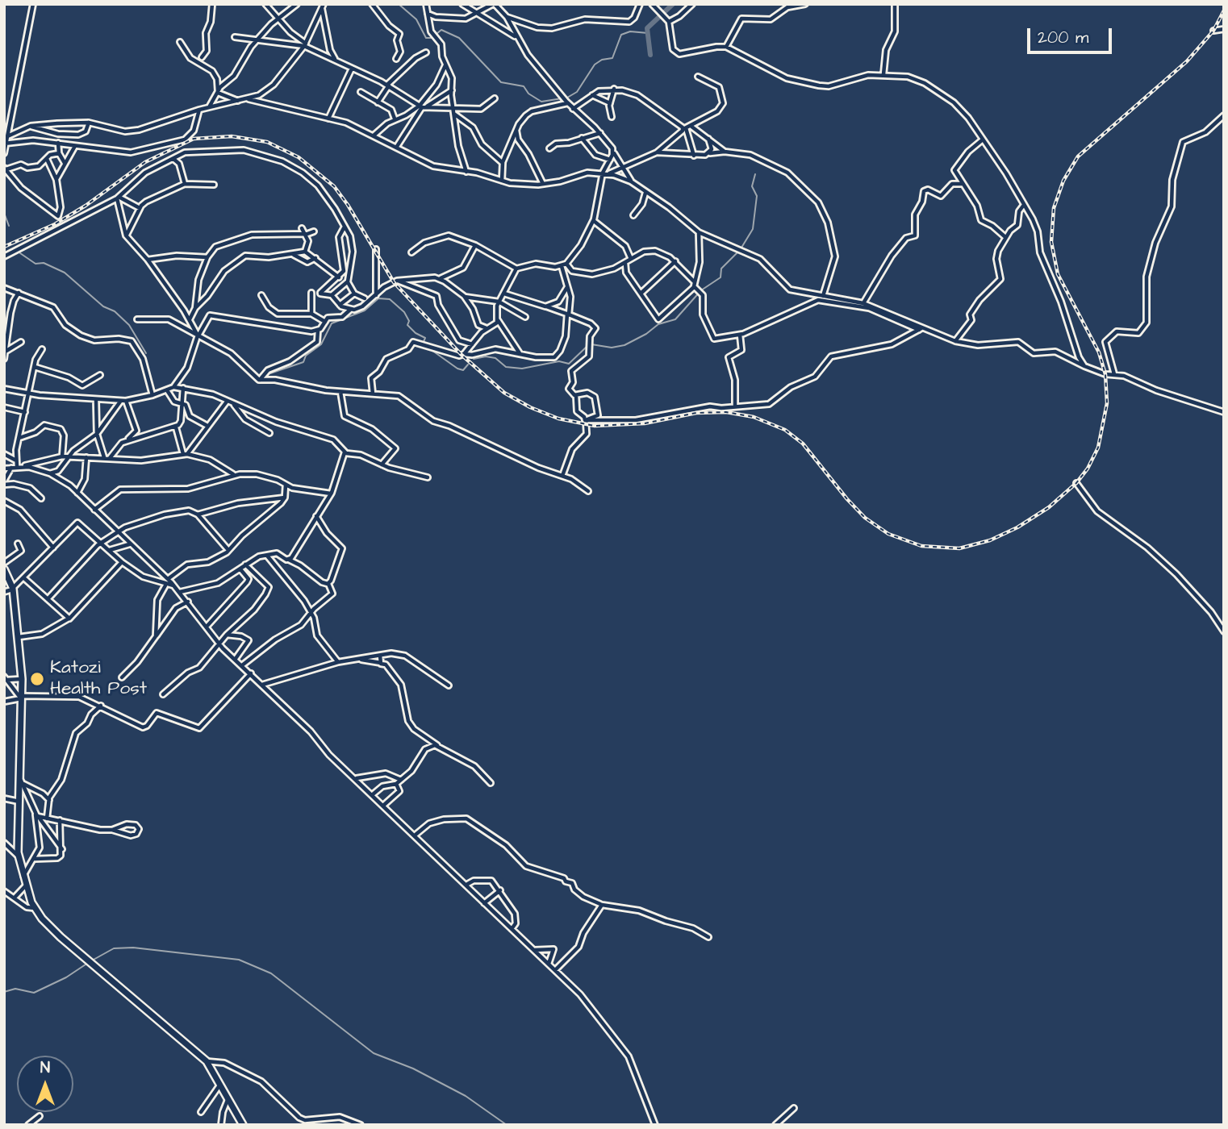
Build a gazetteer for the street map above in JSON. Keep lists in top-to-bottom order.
{
  "places": ["Katozi Health Post"],
  "scale_bar": "200 m",
  "north": "top"
}
